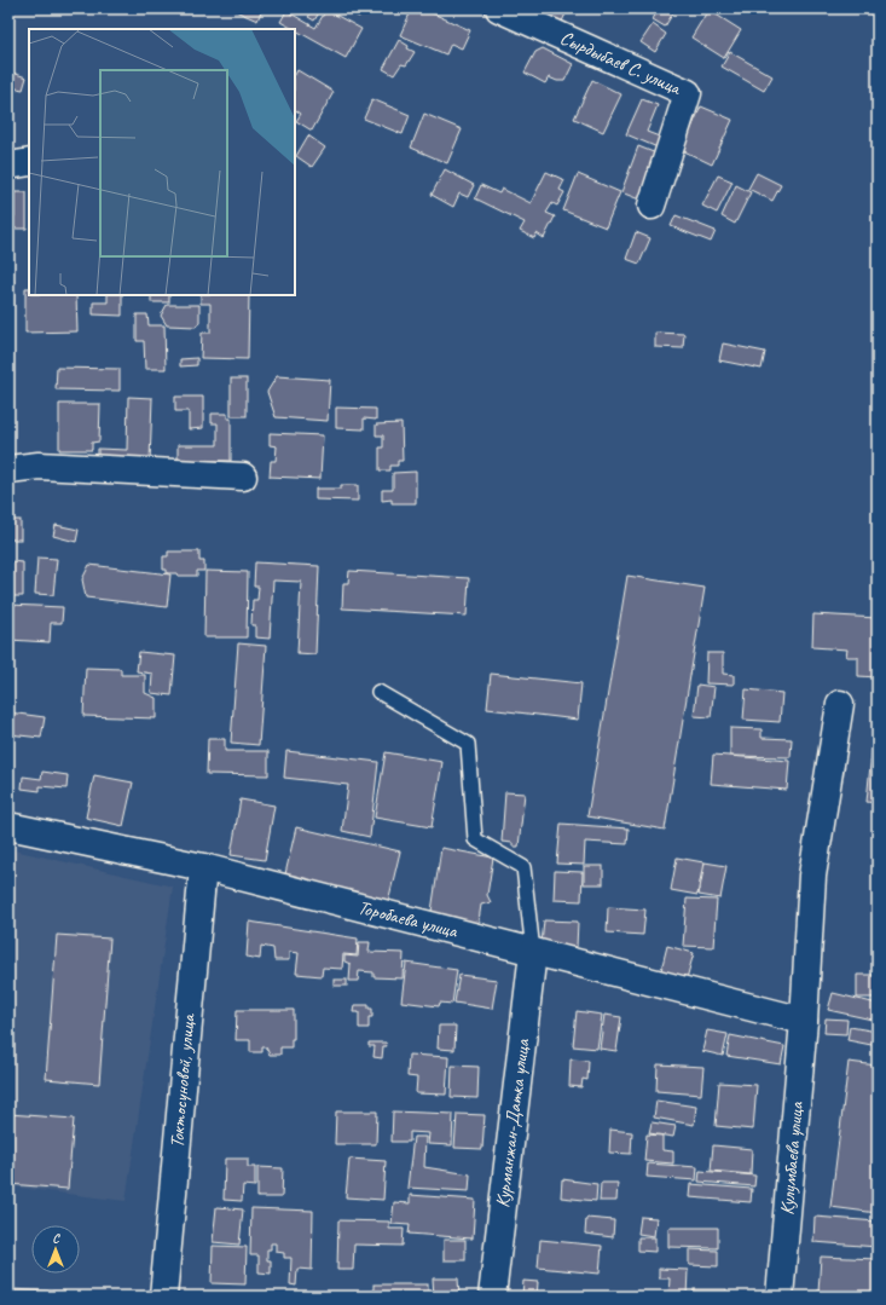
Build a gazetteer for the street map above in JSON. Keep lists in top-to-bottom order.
{
  "streets": {
    "street": [
      "Сырдыбаев С. улица",
      "Торобаева улица",
      "Токтосуновой, улица",
      "Курманжан-Датка улица",
      "Кулумбаева улица"
    ]
  },
  "crossings": [
    ["Торобаева улица", "Токтосуновой, улица"],
    ["Торобаева улица", "Курманжан-Датка улица"],
    ["Торобаева улица", "Кулумбаева улица"]
  ],
  "north": "top"
}
